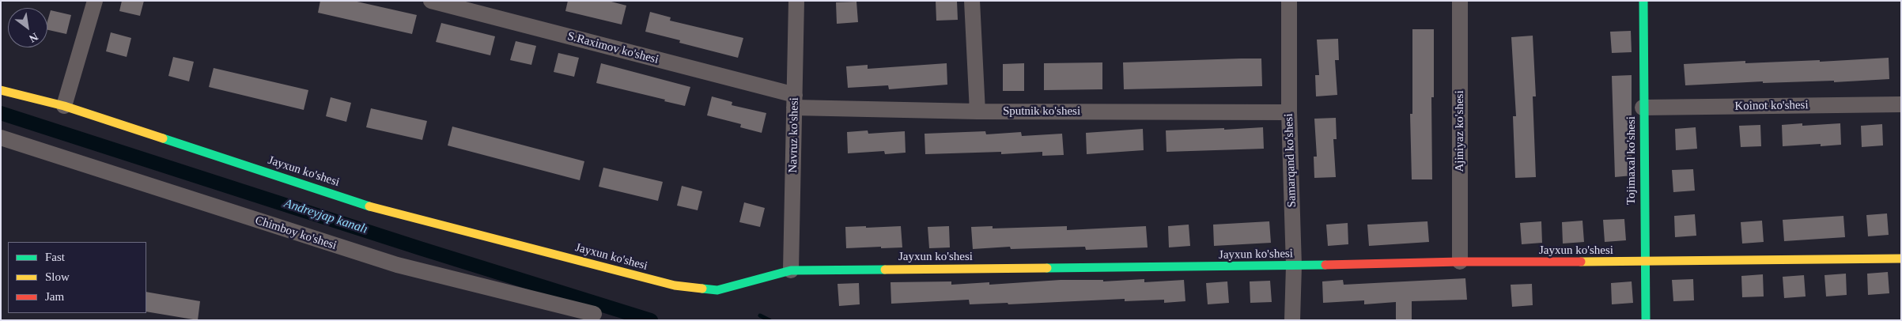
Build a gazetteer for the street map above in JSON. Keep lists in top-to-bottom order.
{
  "streets": {
    "street": [
      "S.Raximov ko'shesi",
      "Koinot ko'shesi",
      "Sputnik ko'shesi",
      "Ajiniyaz ko'shesi",
      "Navruz ko'shesi",
      "Samarqand ko'shesi",
      "Tojimaxal ko'shesi",
      "Jayxun ko'shesi",
      "Chimboy ko'shesi"
    ]
  },
  "crossings": [
    ["S.Raximov ko'shesi", "Sputnik ko'shesi"],
    ["S.Raximov ko'shesi", "Navruz ko'shesi"],
    ["Koinot ko'shesi", "Tojimaxal ko'shesi"],
    ["Sputnik ko'shesi", "Navruz ko'shesi"],
    ["Sputnik ko'shesi", "Samarqand ko'shesi"],
    ["Ajiniyaz ko'shesi", "Jayxun ko'shesi"],
    ["Navruz ko'shesi", "Jayxun ko'shesi"],
    ["Samarqand ko'shesi", "Jayxun ko'shesi"],
    ["Tojimaxal ko'shesi", "Jayxun ko'shesi"]
  ],
  "water": ["Andreyjap kanalı"],
  "legend": ["Fast", "Slow", "Jam"],
  "north": "bottom right"
}
